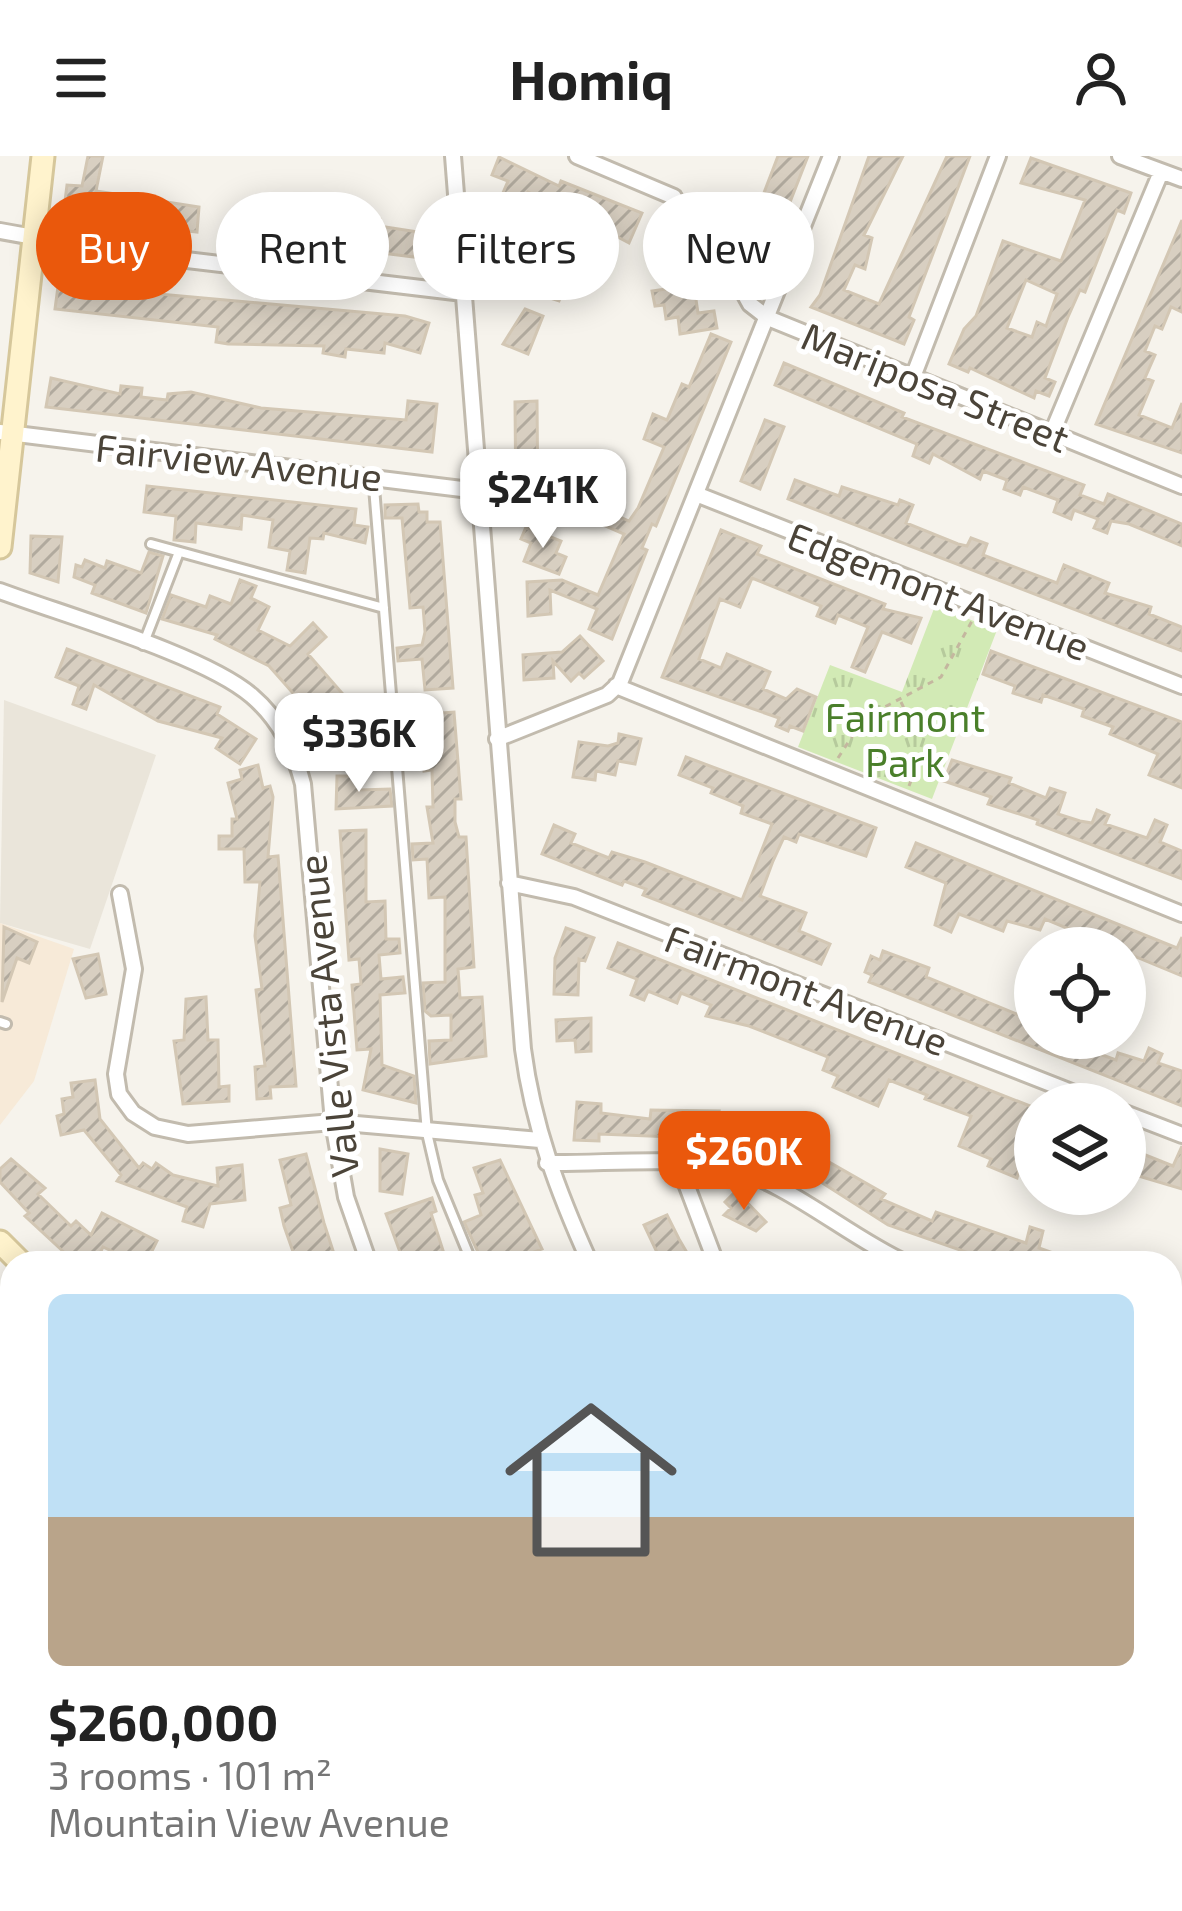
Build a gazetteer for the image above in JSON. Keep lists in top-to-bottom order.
{
  "streets": {
    "street": [
      "Mariposa Street",
      "Fairview Avenue",
      "Edgemont Avenue",
      "Fairmont Avenue",
      "Valle Vista Avenue"
    ]
  },
  "parks": ["Fairmont Park"],
  "page": {
    "header": "Homiq",
    "chip": [
      "Buy",
      "Rent",
      "Filters",
      "New"
    ],
    "price": ["$241K", "$336K", "$260K"],
    "list": [
      {
        "name": "$260,000",
        "note": "3 rooms · 101 m² · Mountain View Avenue"
      }
    ]
  }
}
